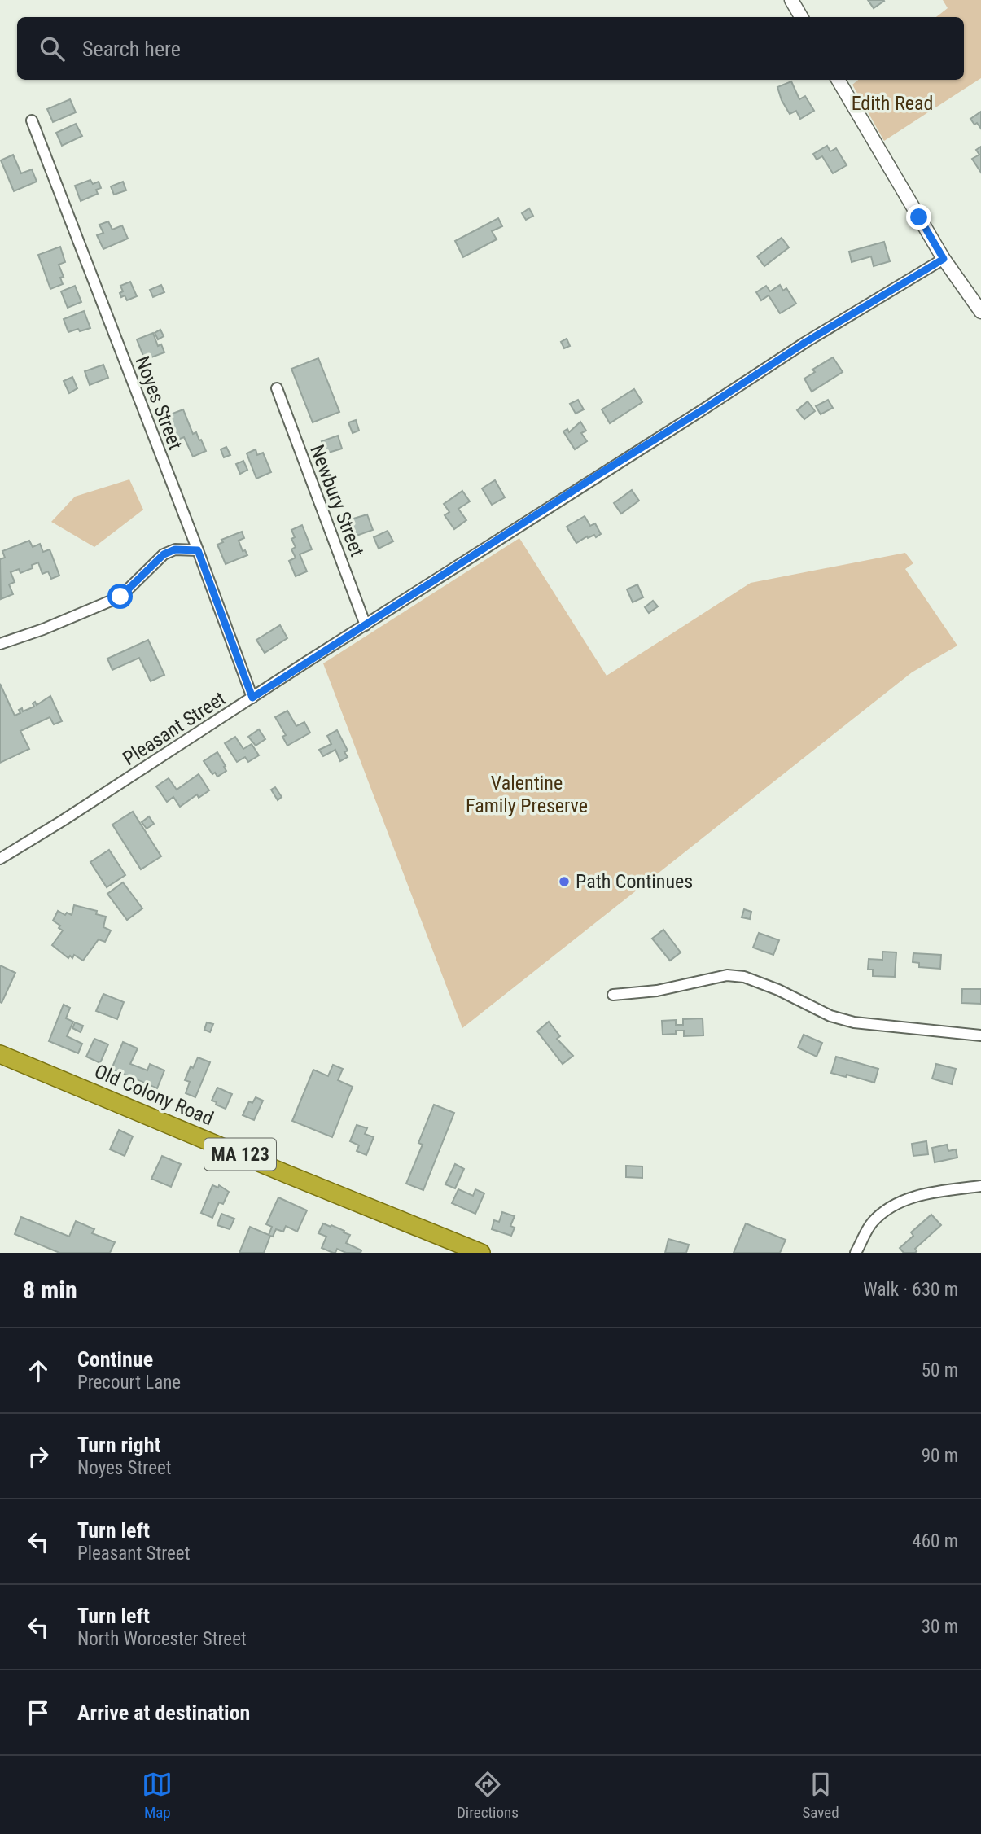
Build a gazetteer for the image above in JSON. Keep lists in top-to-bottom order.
{
  "streets": {
    "highway": ["Old Colony Road", "MA 123"],
    "street": ["Noyes Street", "Newbury Street", "Pleasant Street"]
  },
  "crossings": [
    ["Noyes Street", "Pleasant Street"],
    ["Newbury Street", "Pleasant Street"]
  ],
  "parks": ["Edith Read", "Valentine Family Preserve"],
  "places": ["Path Continues"],
  "page": {
    "search": "Search here",
    "heading": ["8 min", "Walk · 630 m"],
    "list": [
      ["Continue", "Precourt Lane", "50 m"],
      ["Turn right", "Noyes Street", "90 m"],
      ["Turn left", "Pleasant Street", "460 m"],
      ["Turn left", "North Worcester Street", "30 m"],
      "Arrive at destination"
    ],
    "nav": ["Map", "Directions", "Saved"]
  }
}
